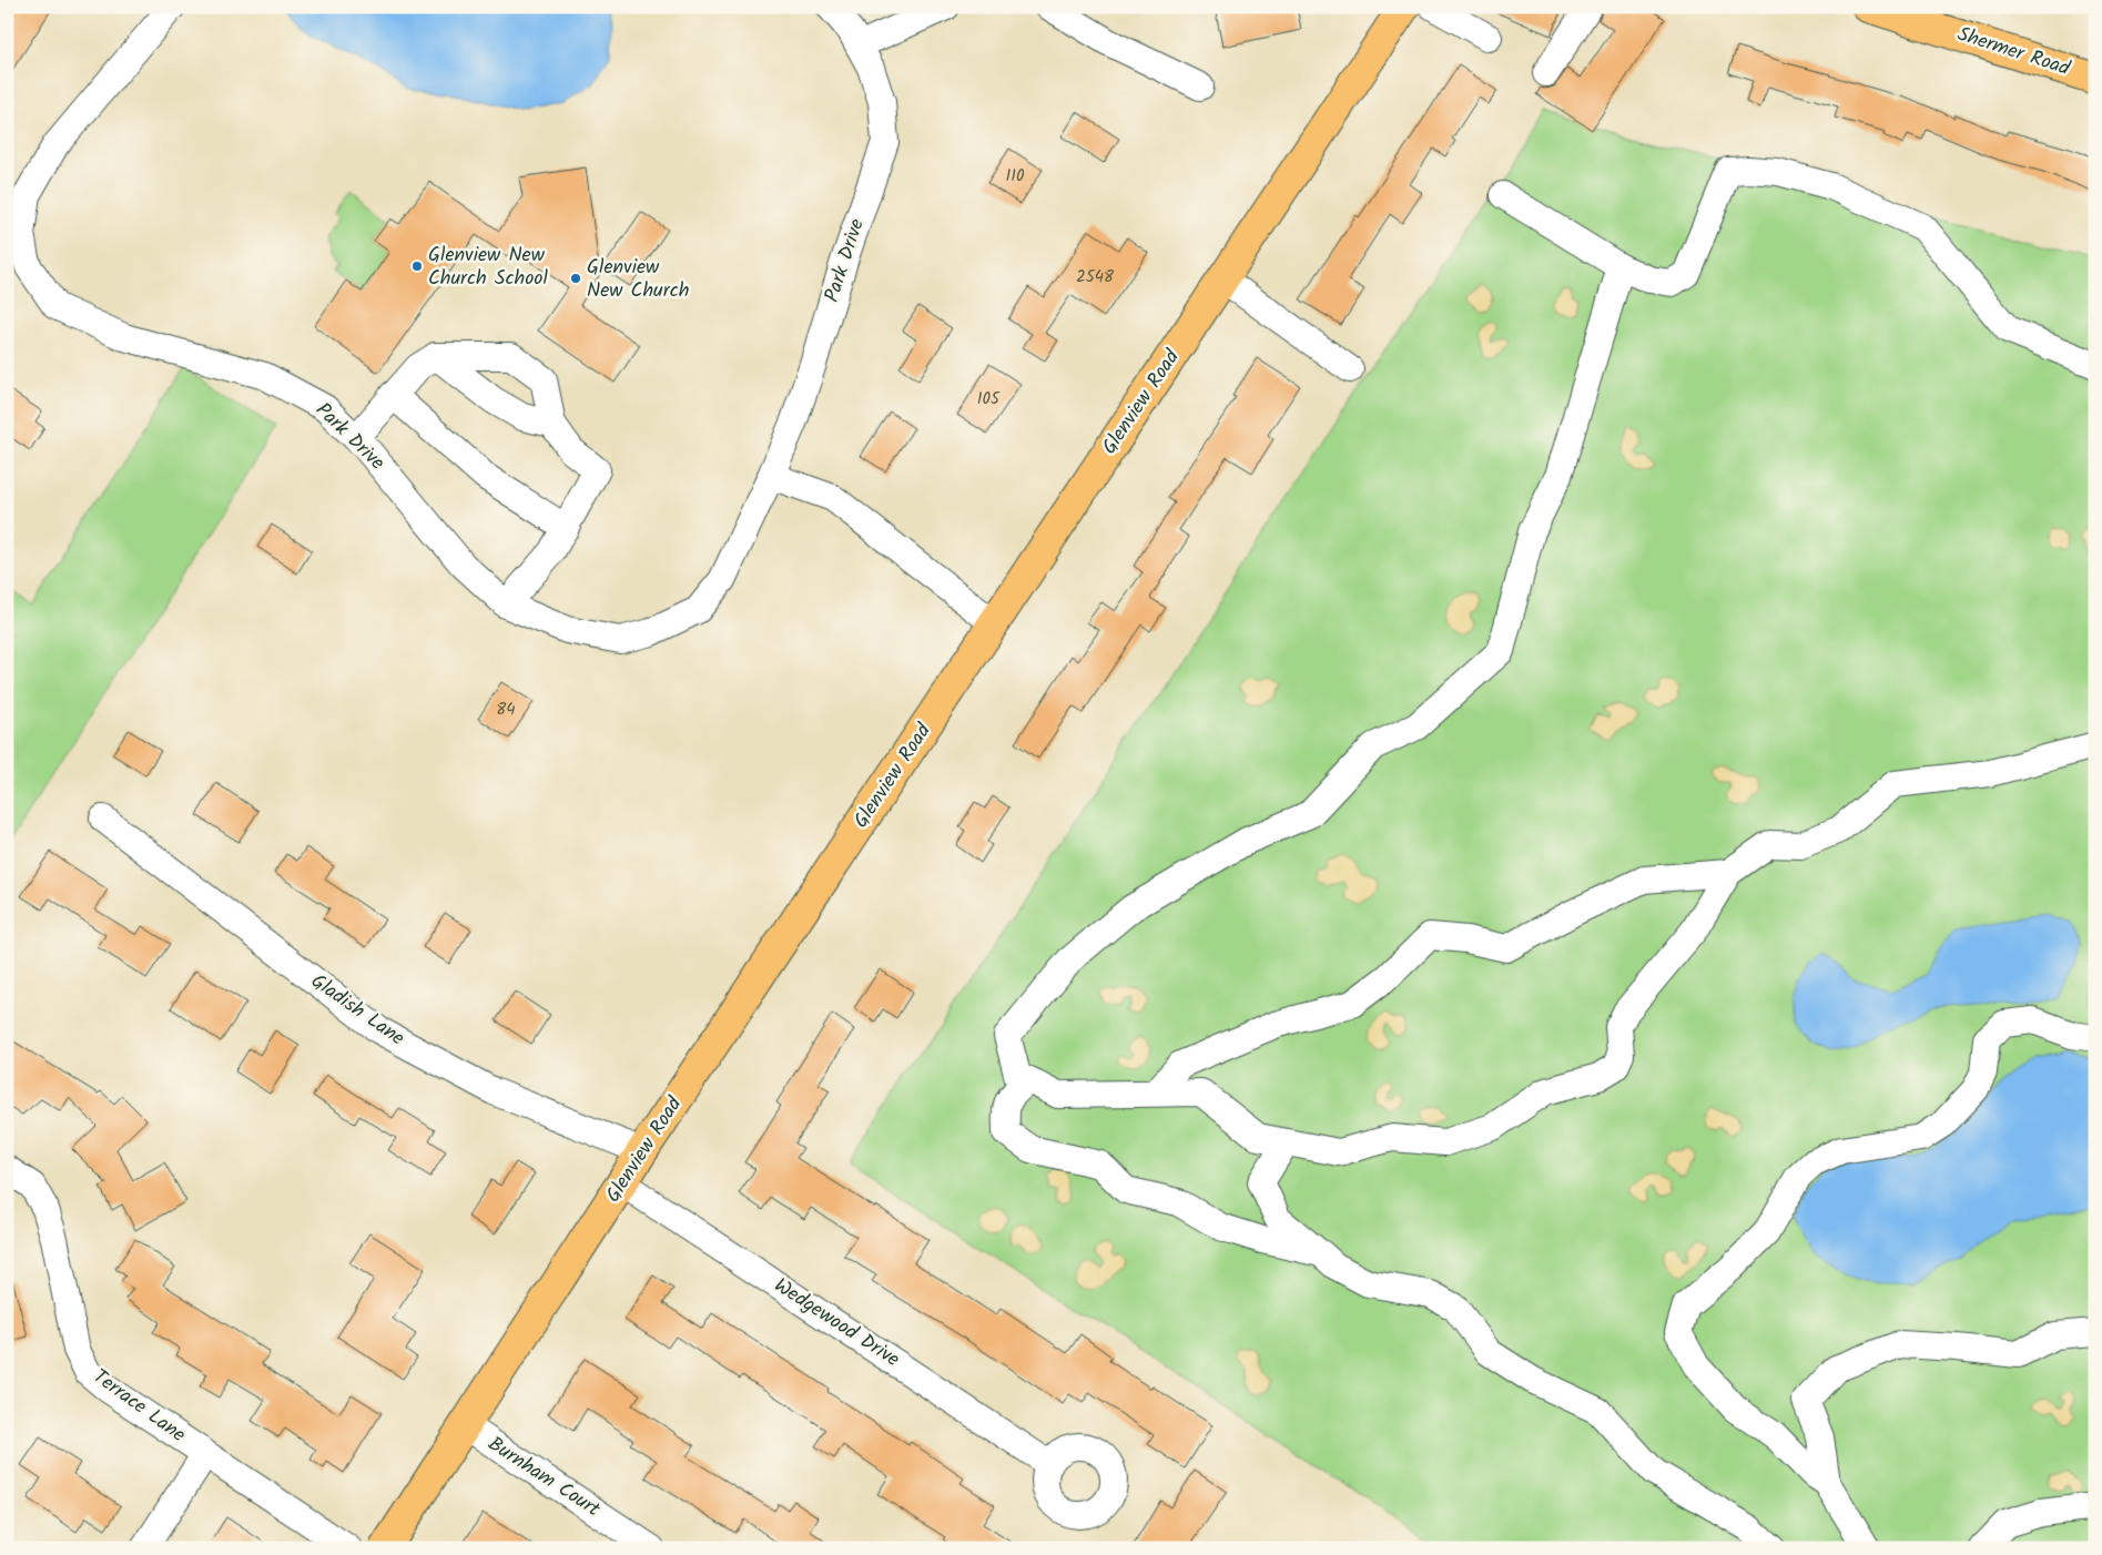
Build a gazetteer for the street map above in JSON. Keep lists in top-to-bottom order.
{
  "streets": {
    "main road": ["Shermer Road", "Glenview Road"],
    "street": [
      "Park Drive",
      "Gladish Lane",
      "Wedgewood Drive",
      "Terrace Lane",
      "Burnham Court"
    ]
  },
  "crossings": [
    ["Glenview Road", "Gladish Lane"],
    ["Glenview Road", "Wedgewood Drive"],
    ["Glenview Road", "Burnham Court"]
  ],
  "places": ["Glenview New Church School", "Glenview New Church"],
  "house_numbers": [
    "110",
    "2548",
    "105",
    "84"
  ]
}
